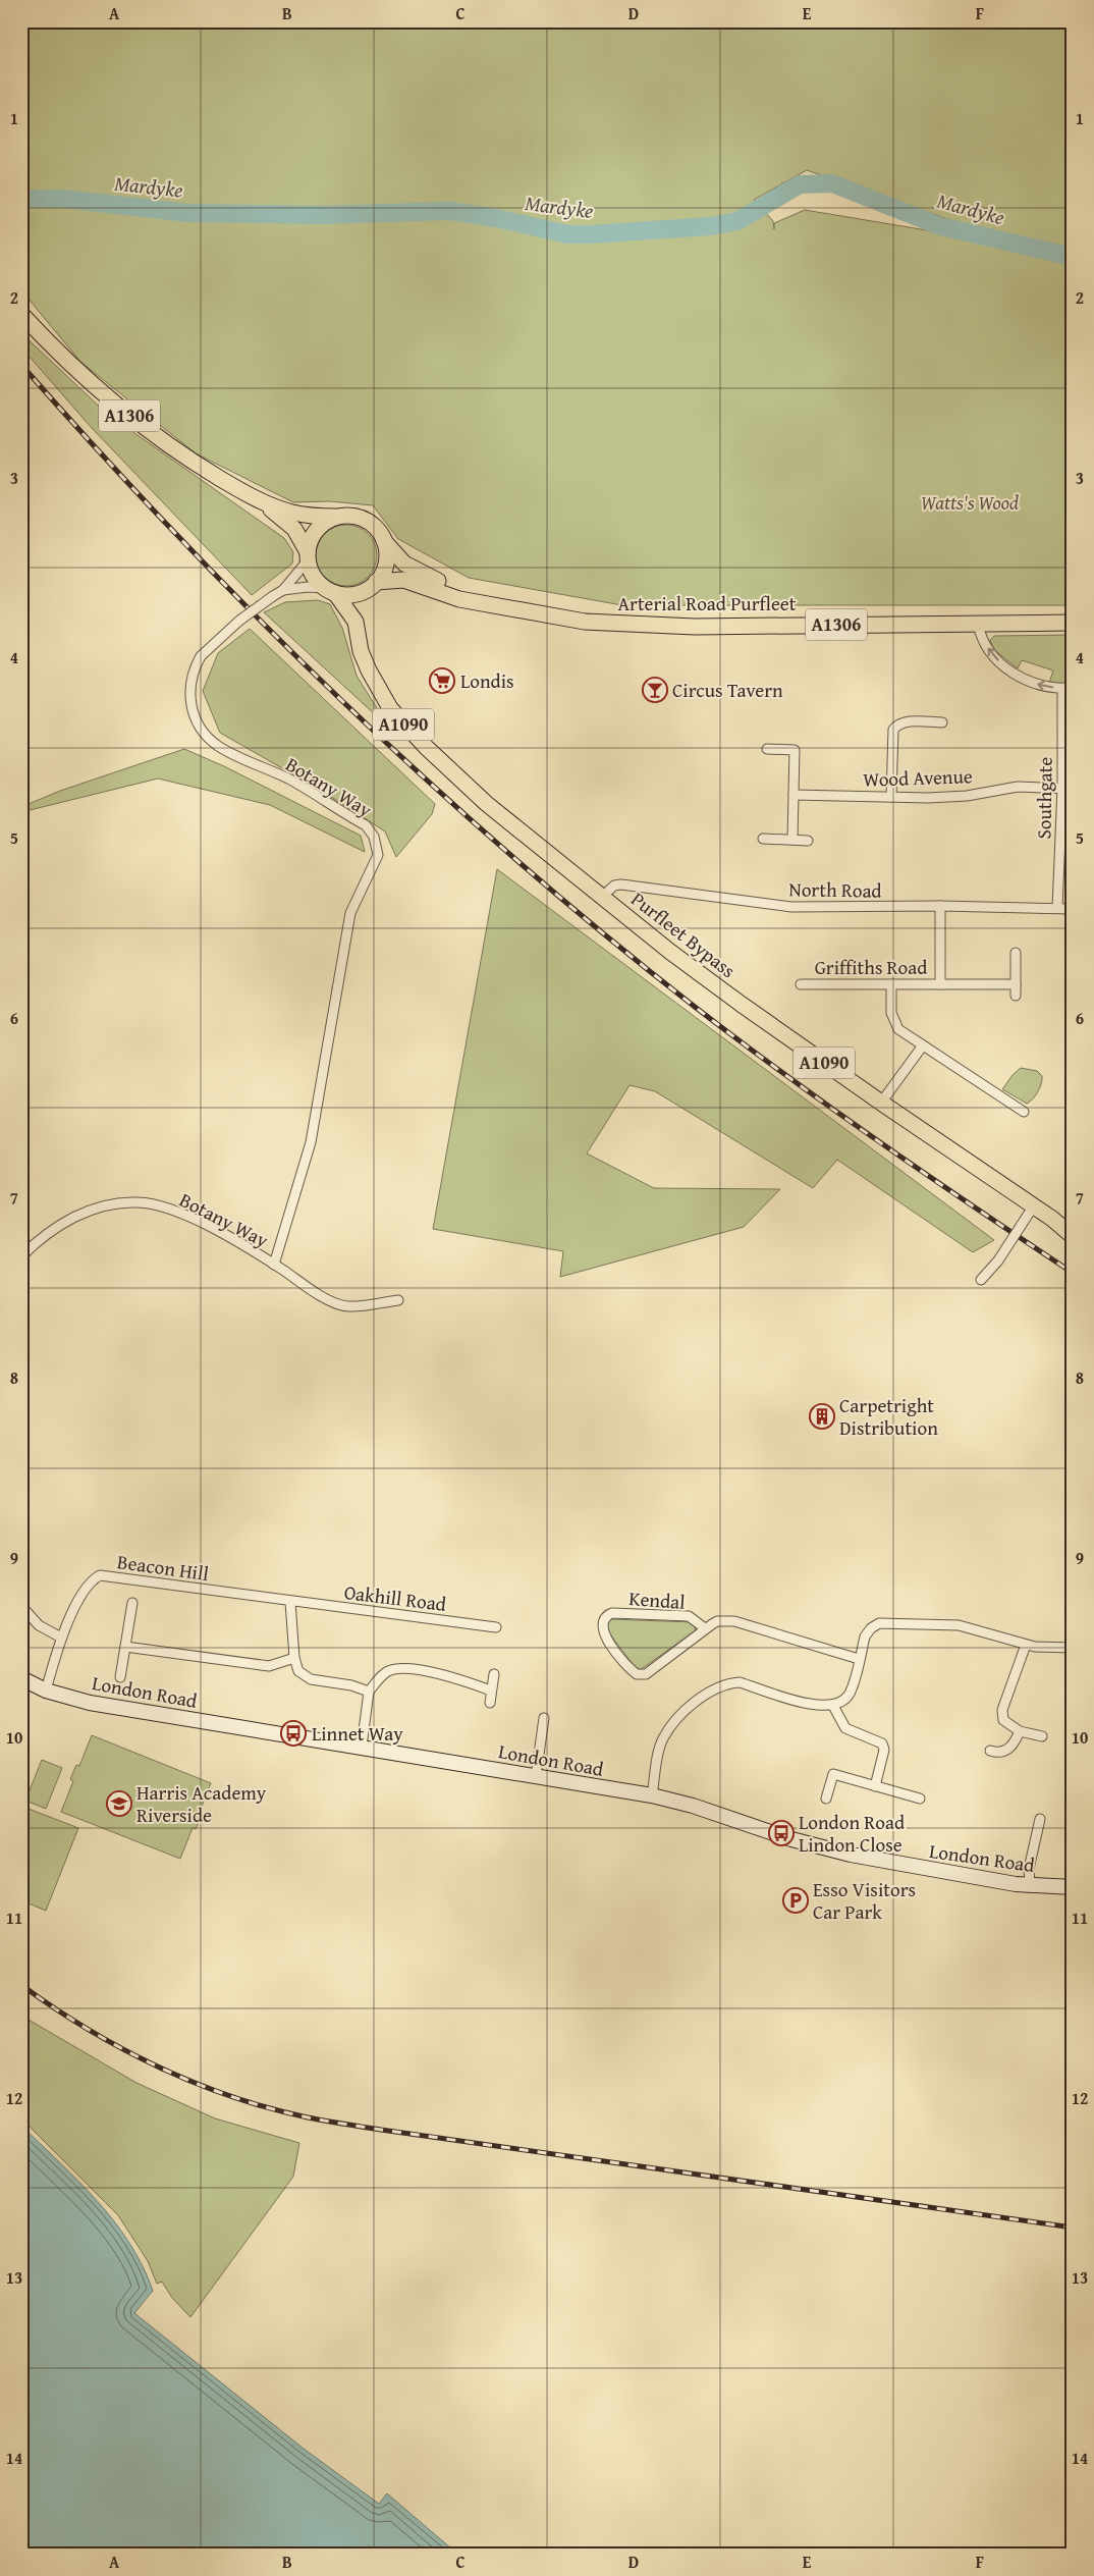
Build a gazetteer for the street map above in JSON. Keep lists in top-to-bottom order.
{
  "streets": {
    "main road": [
      "A1306",
      "Arterial Road Purfleet",
      "A1090",
      "Purfleet Bypass"
    ],
    "street": [
      "Wood Avenue",
      "Botany Way",
      "Southgate",
      "North Road",
      "Griffiths Road",
      "Beacon Hill",
      "Oakhill Road",
      "Kendal",
      "London Road"
    ]
  },
  "crossings": [
    ["A1306", "Arterial Road Purfleet"],
    ["A1306", "Botany Way"],
    ["A1306", "Purfleet Bypass"],
    ["Arterial Road Purfleet", "Botany Way"],
    ["Arterial Road Purfleet", "Purfleet Bypass"],
    ["Wood Avenue", "Southgate"],
    ["Botany Way", "Purfleet Bypass"],
    ["Southgate", "North Road"],
    ["North Road", "Purfleet Bypass"],
    ["North Road", "Griffiths Road"],
    ["Beacon Hill", "Oakhill Road"],
    ["Beacon Hill", "London Road"]
  ],
  "water": ["Mardyke"],
  "parks": ["Watts's Wood"],
  "places": {
    "supermarket": ["Londis"],
    "bar": ["Circus Tavern"],
    "building": ["Carpetright Distribution"],
    "bus stop": ["Linnet Way", "London Road Lindon Close"],
    "school or university": ["Harris Academy Riverside"],
    "parking": ["Esso Visitors Car Park"]
  },
  "grid": {
    "columns": [
      "A",
      "B",
      "C",
      "D",
      "E",
      "F"
    ],
    "rows": [
      "1",
      "2",
      "3",
      "4",
      "5",
      "6",
      "7",
      "8",
      "9",
      "10",
      "11",
      "12",
      "13",
      "14"
    ]
  }
}
